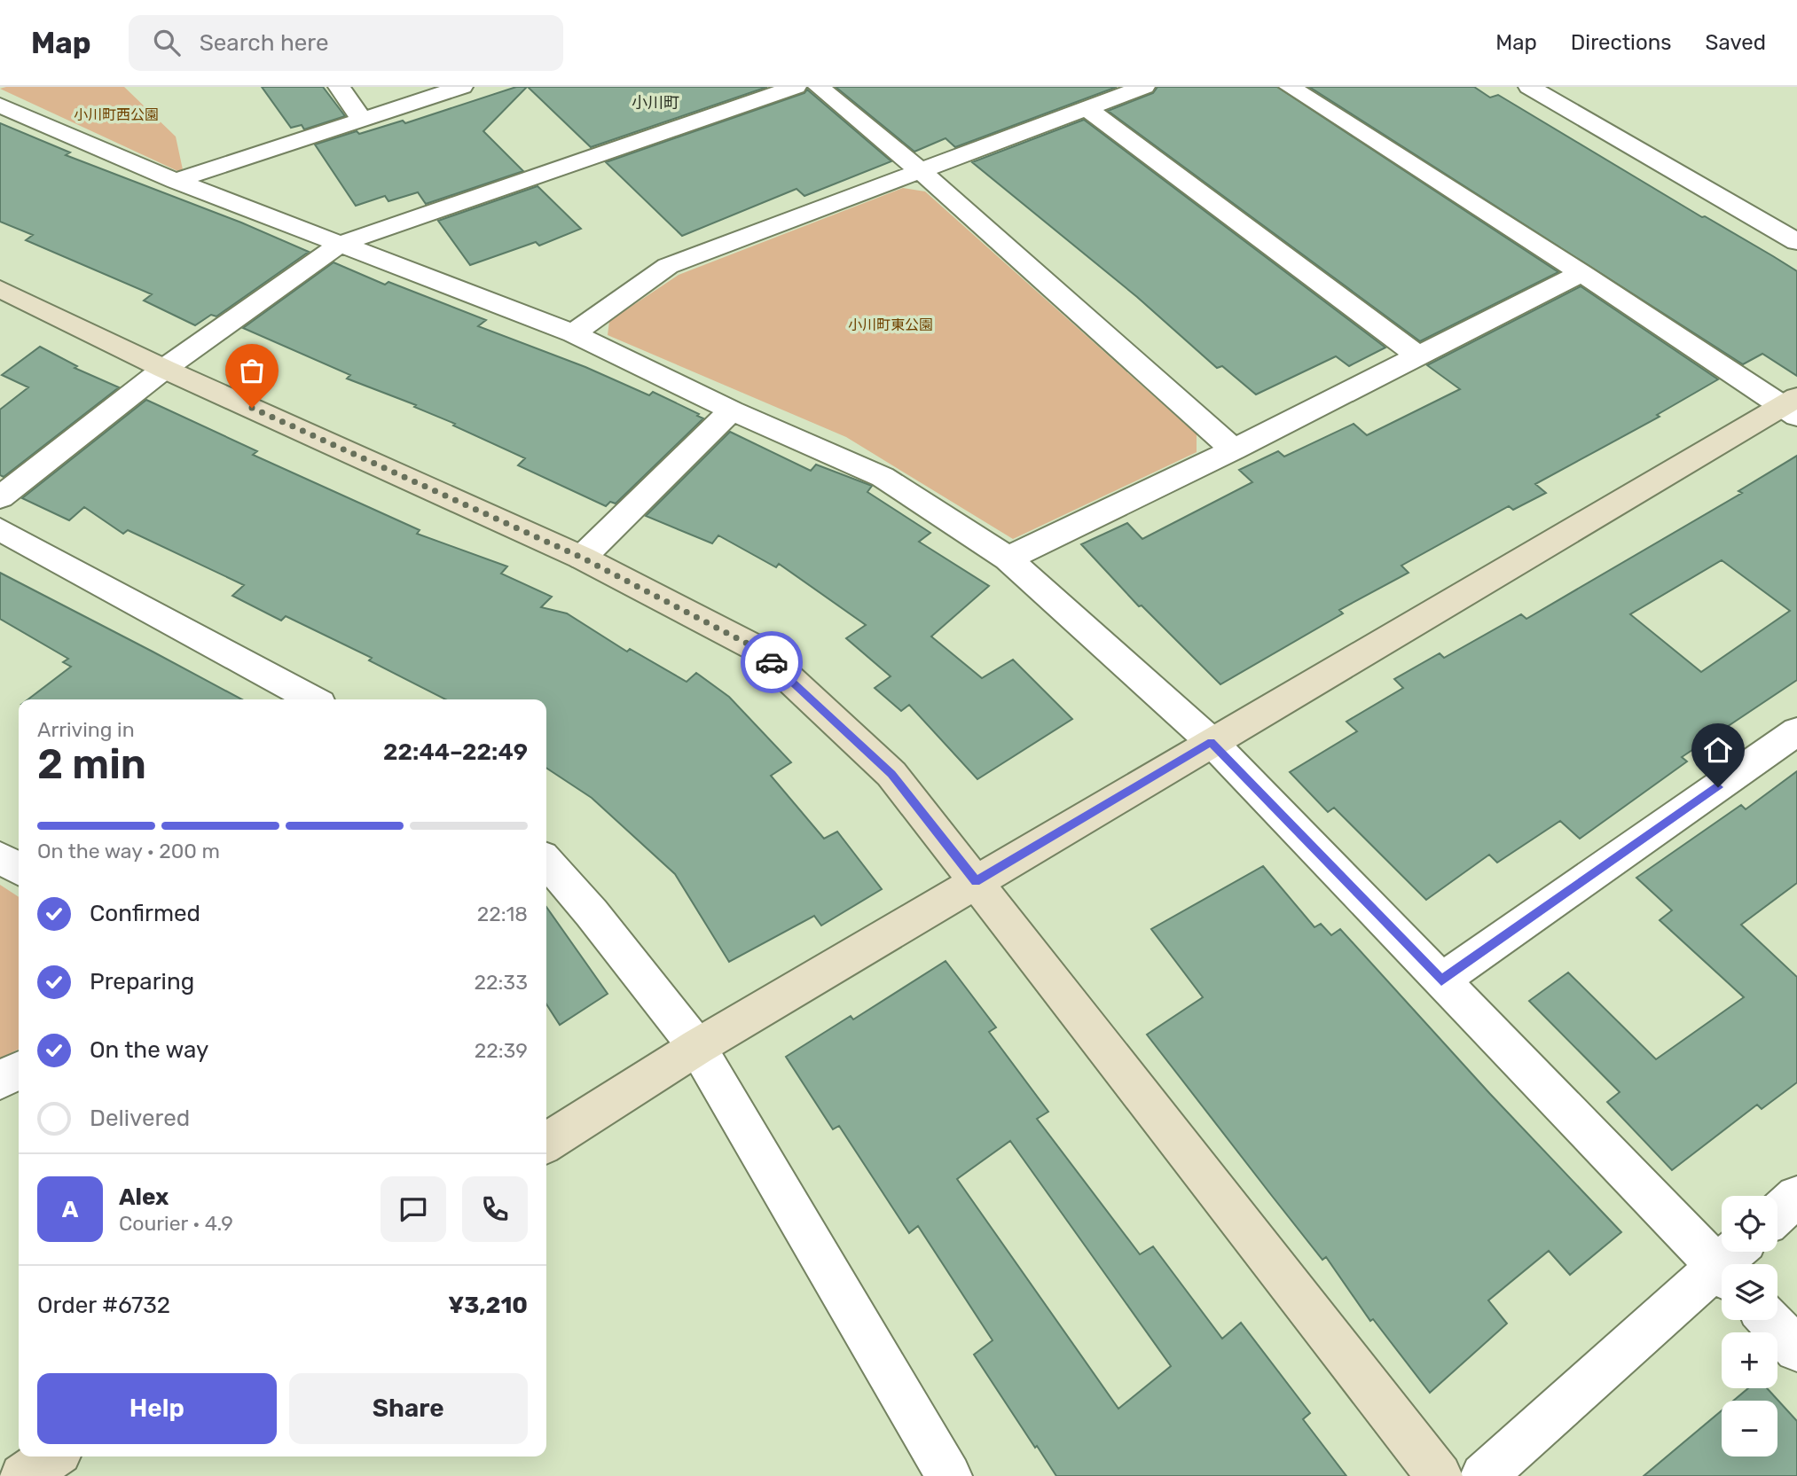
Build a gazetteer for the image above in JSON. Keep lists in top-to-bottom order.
{
  "districts": ["小川町"],
  "parks": ["小川町西公園", "小川町東公園"],
  "page": {
    "header": "Map",
    "search": "Search here",
    "nav": ["Map", "Directions", "Saved"],
    "heading": ["2 min", "Arriving in", "22:44–22:49"],
    "panel": [
      "Alex",
      "Courier · 4.9",
      "Order #6732",
      "¥3,210"
    ],
    "bar": "On the way · 200 m",
    "list": [
      ["Confirmed", "22:18"],
      ["Preparing", "22:33"],
      ["On the way", "22:39"],
      "Delivered"
    ],
    "round": "A",
    "map_buttons": ["+", "−"],
    "buttons": ["Help", "Share"]
  }
}
